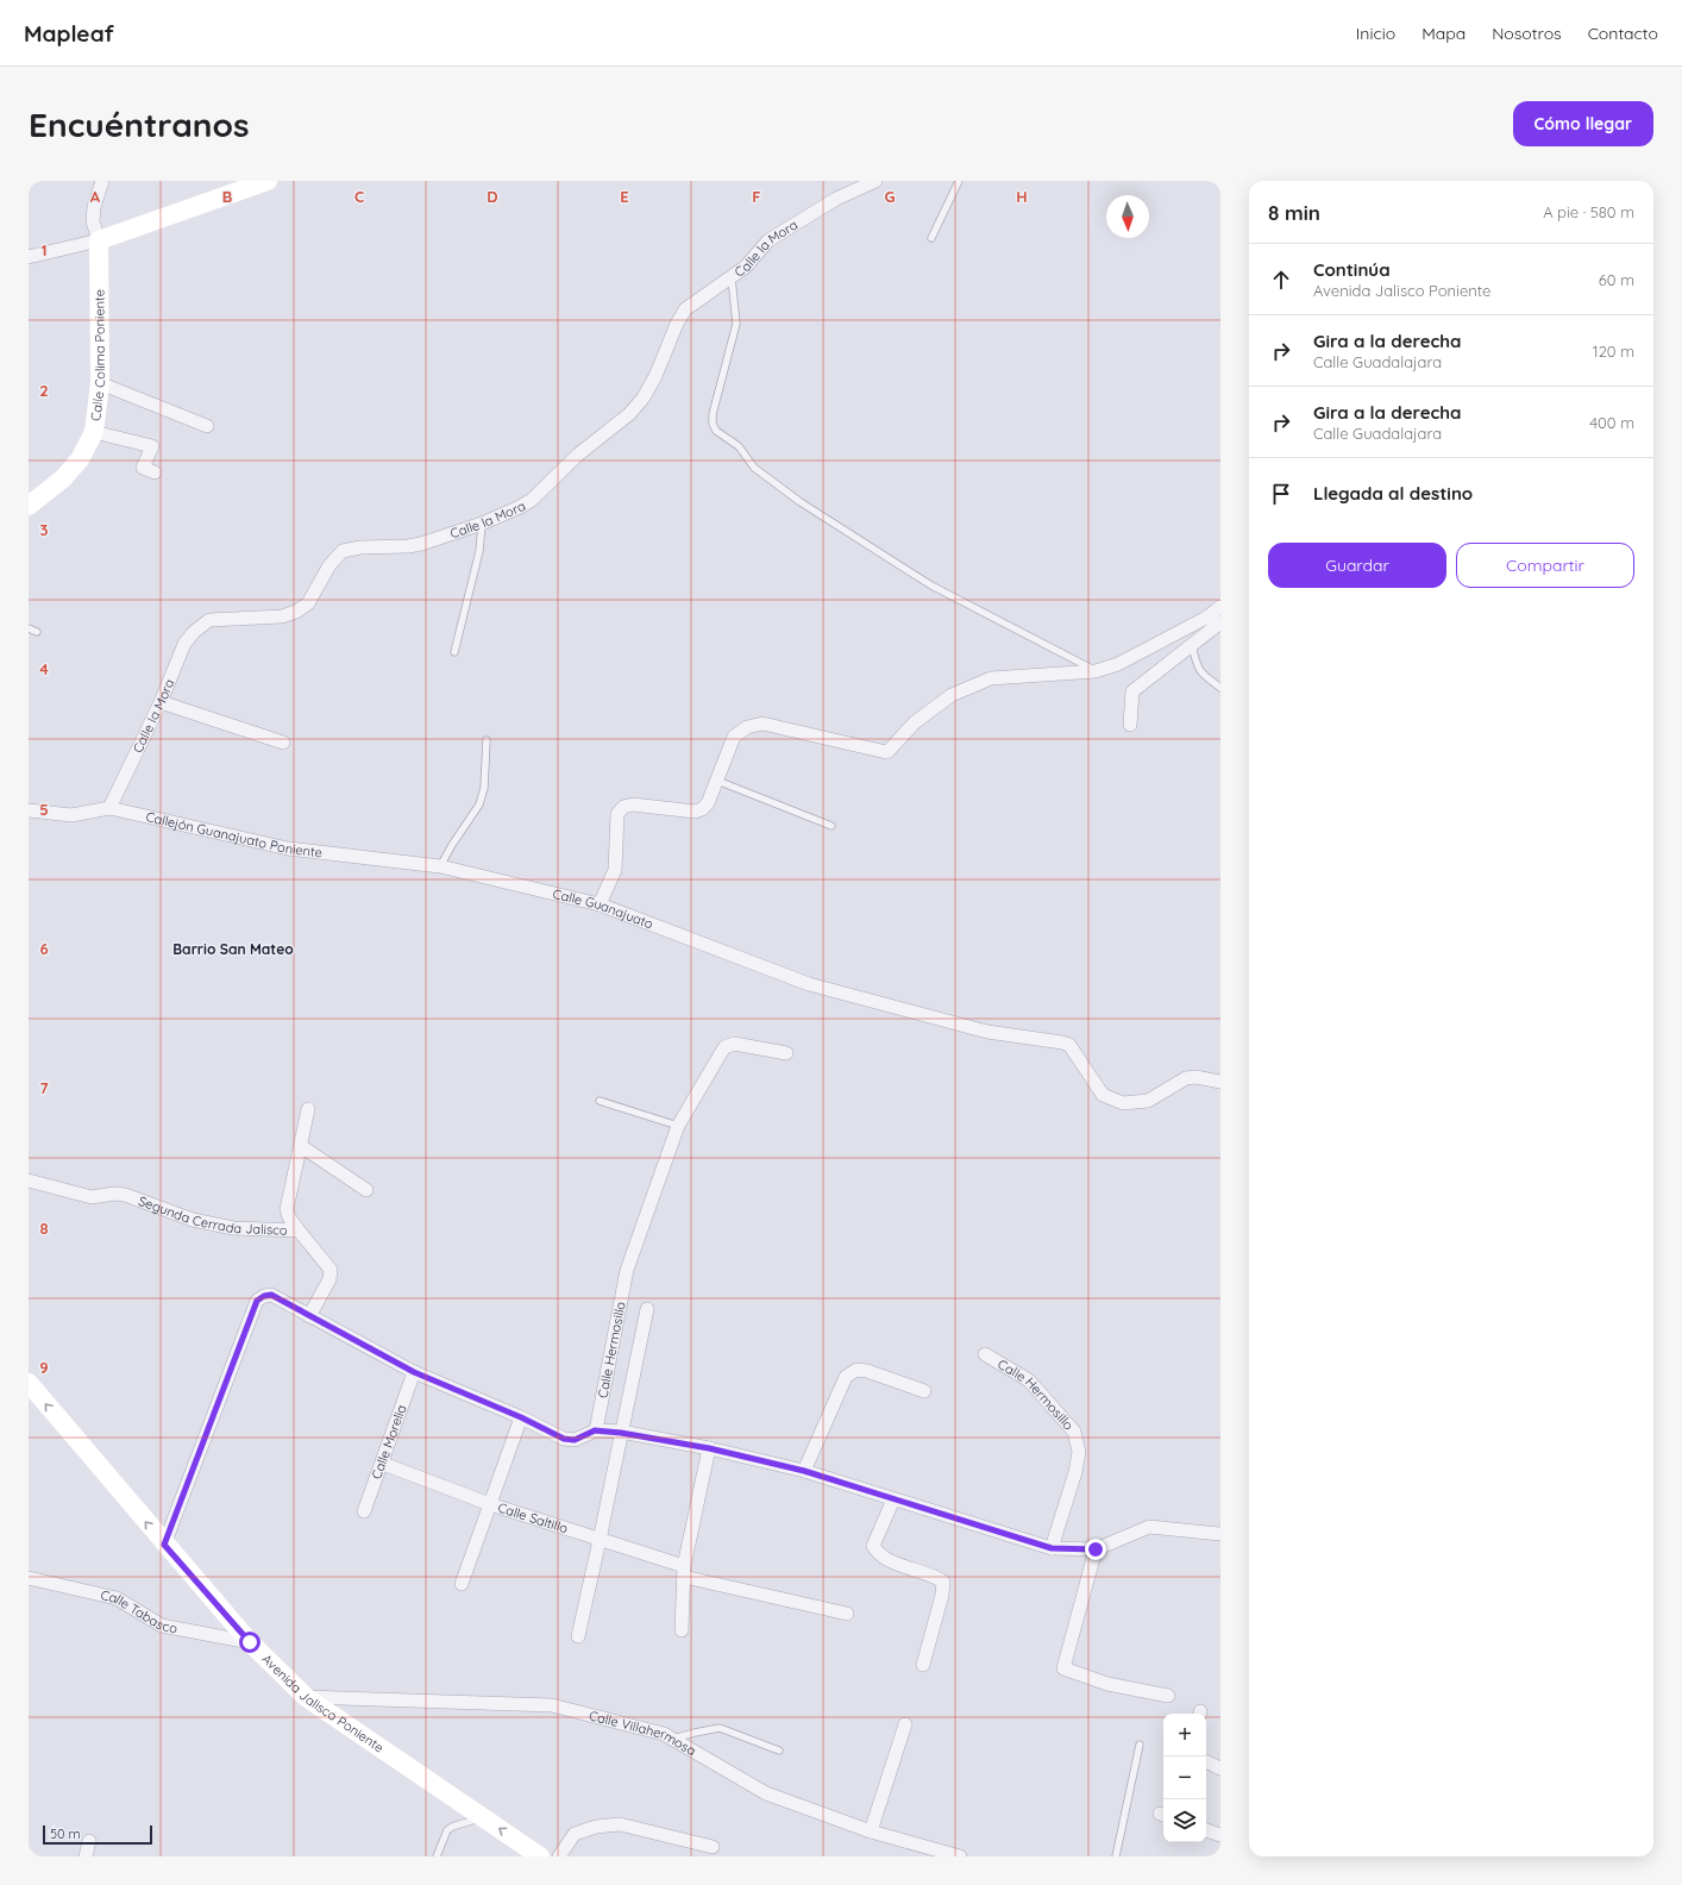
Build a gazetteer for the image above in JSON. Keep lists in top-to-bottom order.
{
  "streets": {
    "street": [
      "Calle la Mora",
      "Calle Colima Poniente",
      "Callejón Guanajuato Poniente",
      "Calle Guanajuato",
      "Segunda Cerrada Jalisco",
      "Calle Hermosillo",
      "Calle Morelia",
      "Calle Saltillo",
      "Calle Tabasco",
      "Avenida Jalisco Poniente",
      "Calle Villahermosa"
    ]
  },
  "crossings": [
    ["Calle la Mora", "Callejón Guanajuato Poniente"],
    ["Callejón Guanajuato Poniente", "Calle Guanajuato"],
    ["Calle Morelia", "Calle Saltillo"],
    ["Calle Tabasco", "Avenida Jalisco Poniente"],
    ["Avenida Jalisco Poniente", "Calle Villahermosa"]
  ],
  "one_way": ["Avenida Jalisco Poniente"],
  "districts": ["Barrio San Mateo"],
  "scale_bar": "50 m",
  "north": "bottom",
  "page": {
    "header": "Mapleaf",
    "nav": [
      "Inicio",
      "Mapa",
      "Nosotros",
      "Contacto"
    ],
    "buttons": [
      "Cómo llegar",
      ["Guardar", "Compartir"]
    ],
    "title": "Encuéntranos",
    "heading": ["8 min", "A pie · 580 m"],
    "list": [
      ["Continúa", "Avenida Jalisco Poniente", "60 m"],
      ["Gira a la derecha", "Calle Guadalajara", "120 m"],
      ["Gira a la derecha", "Calle Guadalajara", "400 m"],
      "Llegada al destino"
    ],
    "map_buttons": ["+", "−"],
    "scale": "50 m"
  },
  "grid": {
    "columns": [
      "A",
      "B",
      "C",
      "D",
      "E",
      "F",
      "G",
      "H"
    ],
    "rows": [
      "1",
      "2",
      "3",
      "4",
      "5",
      "6",
      "7",
      "8",
      "9"
    ]
  }
}
